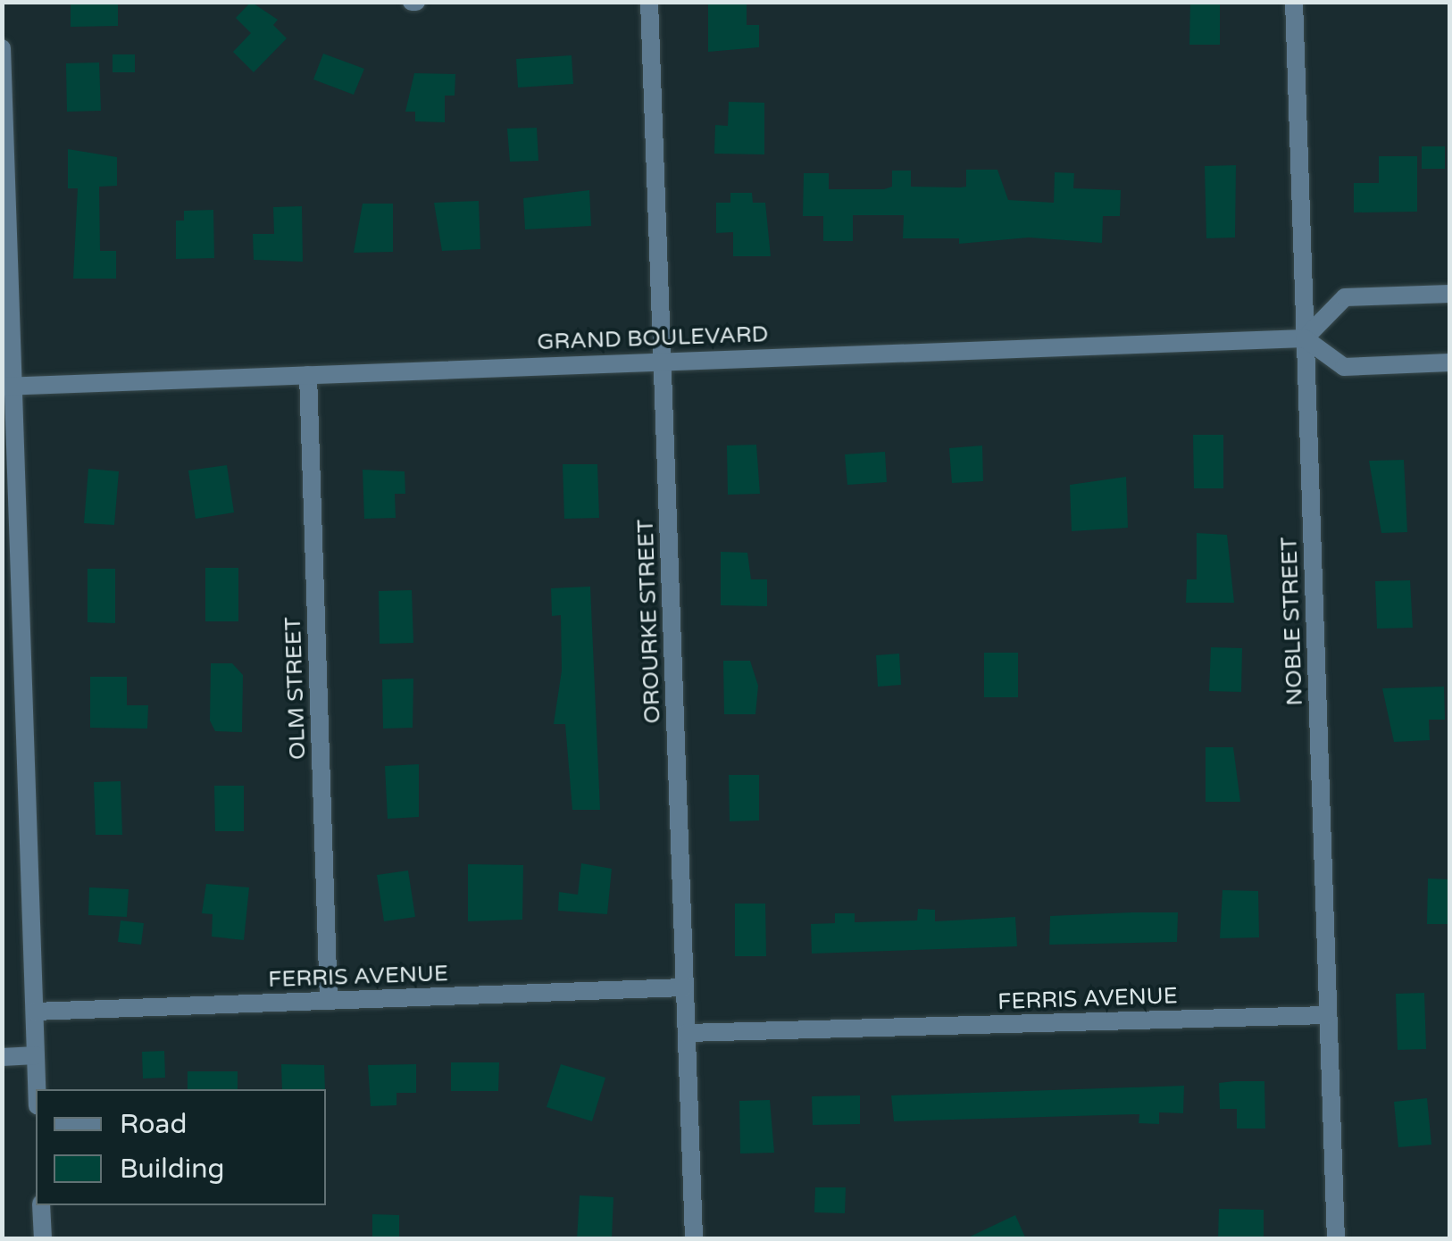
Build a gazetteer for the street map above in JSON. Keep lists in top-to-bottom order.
{
  "streets": {
    "street": [
      "GRAND BOULEVARD",
      "OROURKE STREET",
      "NOBLE STREET",
      "OLM STREET",
      "FERRIS AVENUE"
    ]
  },
  "crossings": [
    ["GRAND BOULEVARD", "OROURKE STREET"],
    ["GRAND BOULEVARD", "NOBLE STREET"],
    ["GRAND BOULEVARD", "OLM STREET"],
    ["OROURKE STREET", "FERRIS AVENUE"],
    ["NOBLE STREET", "FERRIS AVENUE"],
    ["OLM STREET", "FERRIS AVENUE"]
  ],
  "legend": ["Road", "Building"]
}
